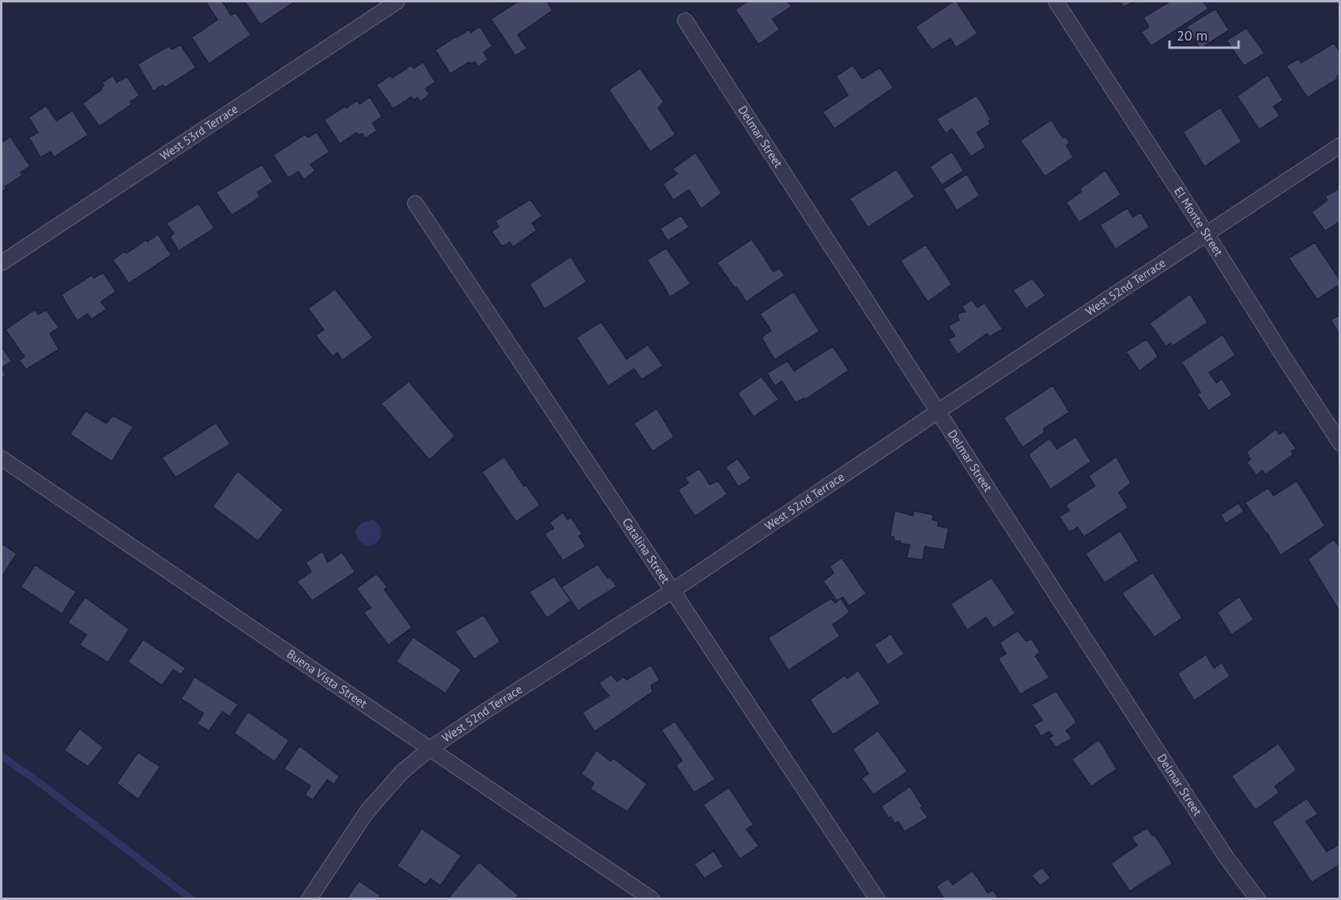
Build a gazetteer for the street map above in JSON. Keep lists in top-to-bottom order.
{
  "streets": {
    "street": [
      "West 53rd Terrace",
      "Delmar Street",
      "El Monte Street",
      "West 52nd Terrace",
      "Catalina Street",
      "Buena Vista Street"
    ]
  },
  "crossings": [
    ["Delmar Street", "West 52nd Terrace"],
    ["El Monte Street", "West 52nd Terrace"],
    ["West 52nd Terrace", "Catalina Street"],
    ["West 52nd Terrace", "Buena Vista Street"]
  ],
  "scale_bar": "20 m"
}
